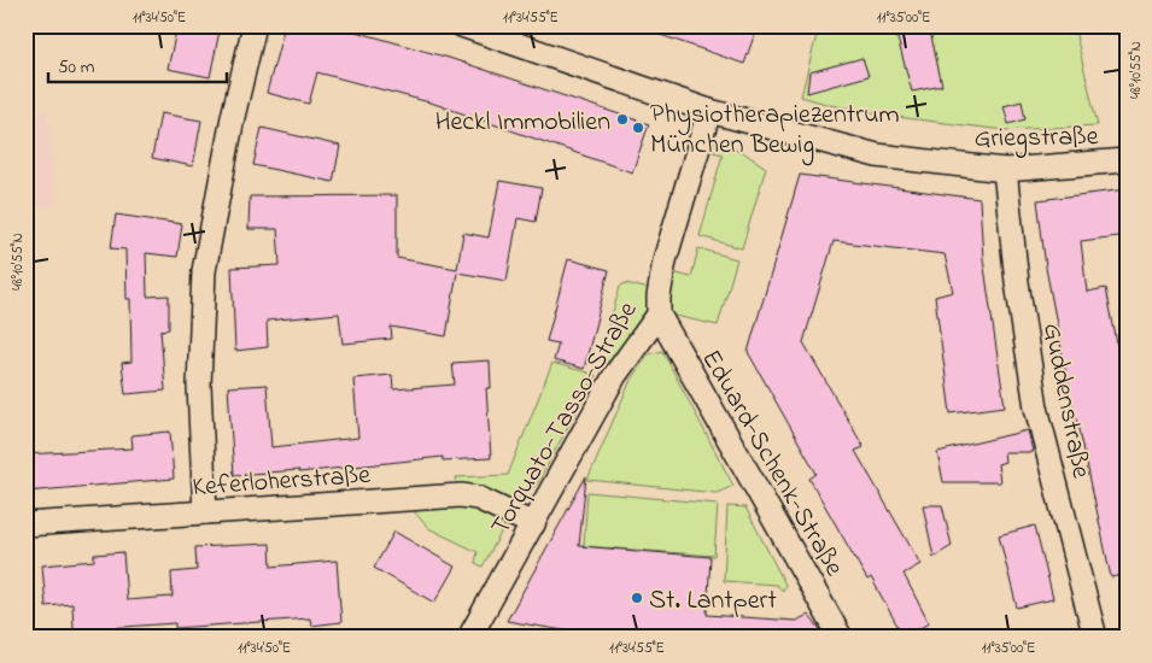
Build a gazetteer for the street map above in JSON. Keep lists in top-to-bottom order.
{
  "streets": {
    "street": [
      "Griegstraße",
      "Guddenstraße",
      "Torquato-Tasso-Straße",
      "Eduard-Schenk-Straße",
      "Keferloherstraße"
    ]
  },
  "crossings": [
    ["Griegstraße", "Guddenstraße"],
    ["Griegstraße", "Torquato-Tasso-Straße"],
    ["Torquato-Tasso-Straße", "Eduard-Schenk-Straße"],
    ["Torquato-Tasso-Straße", "Keferloherstraße"]
  ],
  "places": ["Heckl Immobilien", "Physiotherapiezentrum München Bewig", "St. Lantpert"],
  "scale_bar": "50 m",
  "coordinates": [
    "11°34'50\"E",
    "11°34'55\"E",
    "11°35'00\"E",
    "48°10'55\"N"
  ]
}
